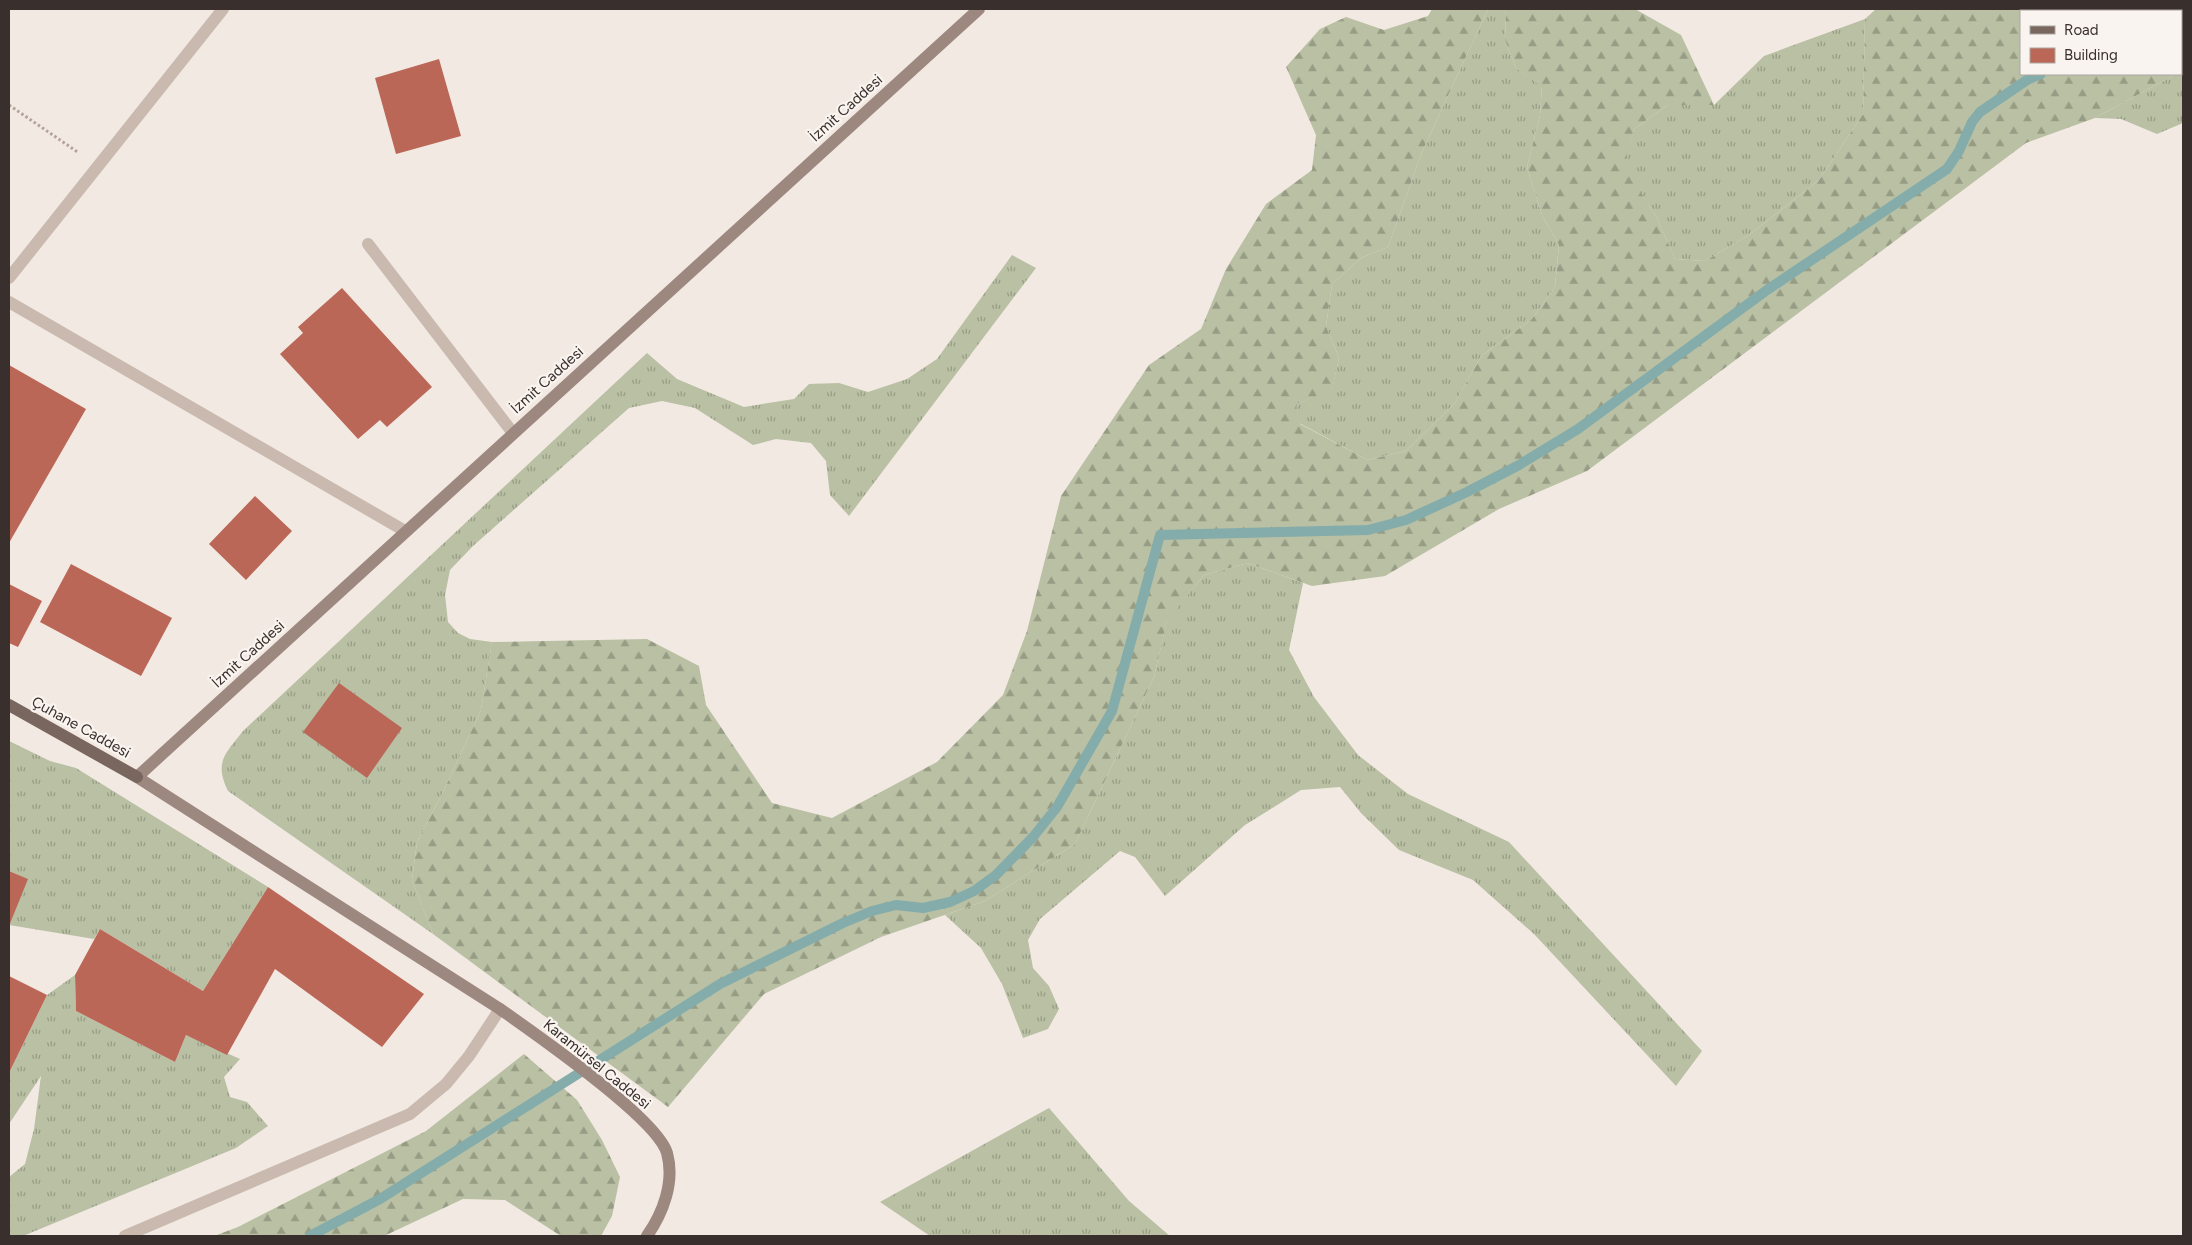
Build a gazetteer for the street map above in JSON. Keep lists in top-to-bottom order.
{
  "streets": {
    "main road": ["İzmit Caddesi", "Çuhane Caddesi", "Karamürsel Caddesi"]
  },
  "crossings": [
    ["İzmit Caddesi", "Çuhane Caddesi"],
    ["İzmit Caddesi", "Karamürsel Caddesi"],
    ["Çuhane Caddesi", "Karamürsel Caddesi"]
  ],
  "legend": ["Road", "Building"]
}
